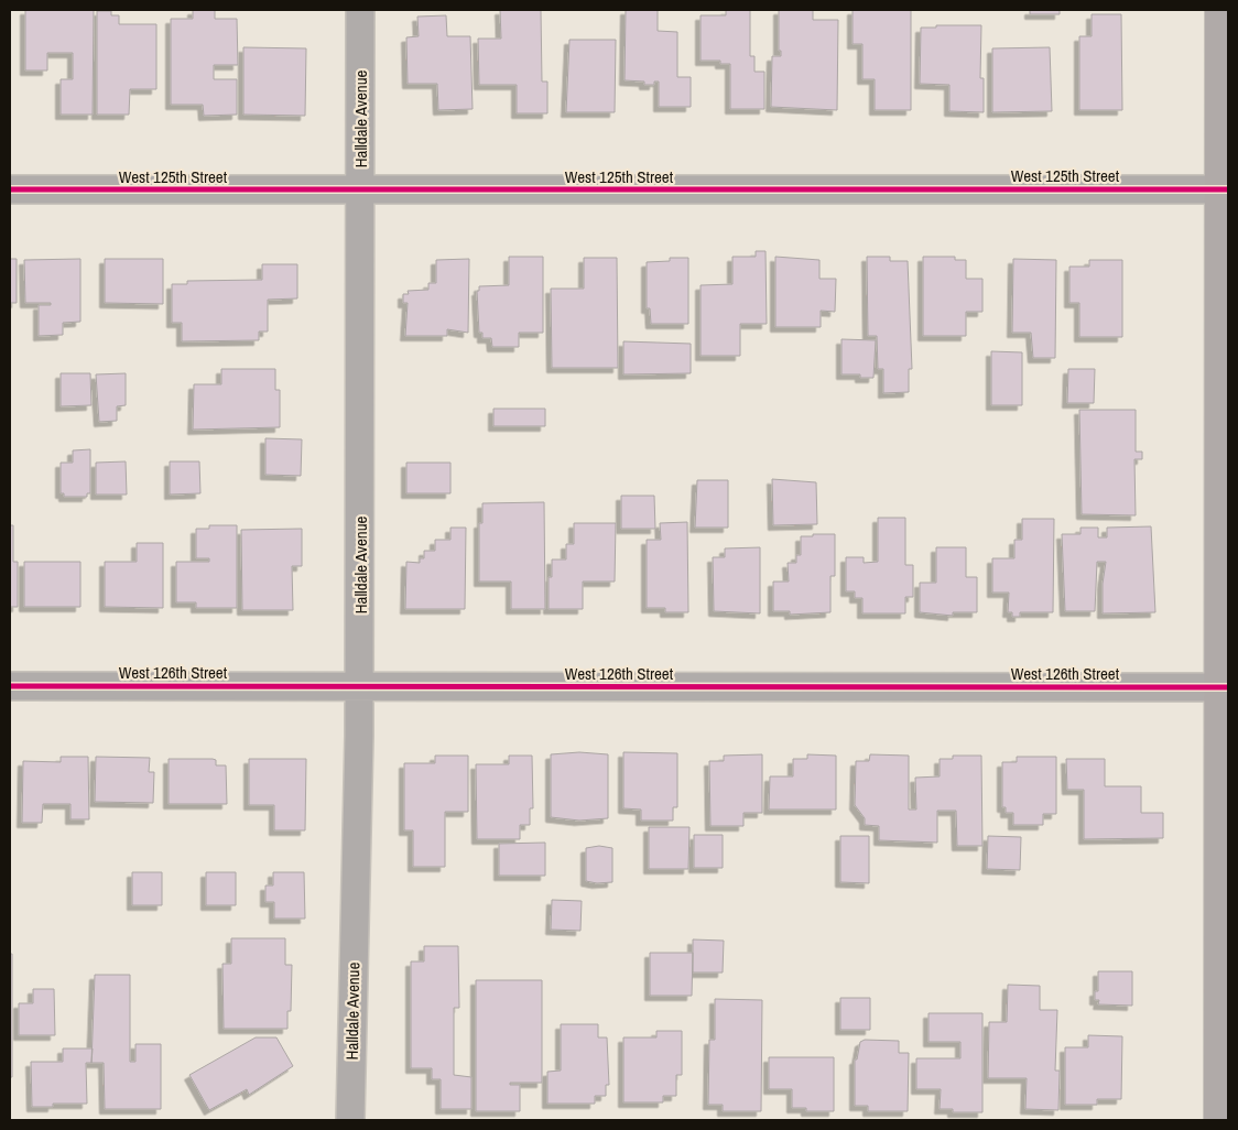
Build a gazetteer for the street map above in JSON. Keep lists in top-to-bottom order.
{
  "streets": {
    "street": ["Halldale Avenue", "West 125th Street", "West 126th Street"]
  },
  "crossings": [
    ["Halldale Avenue", "West 125th Street"],
    ["Halldale Avenue", "West 126th Street"]
  ]
}
